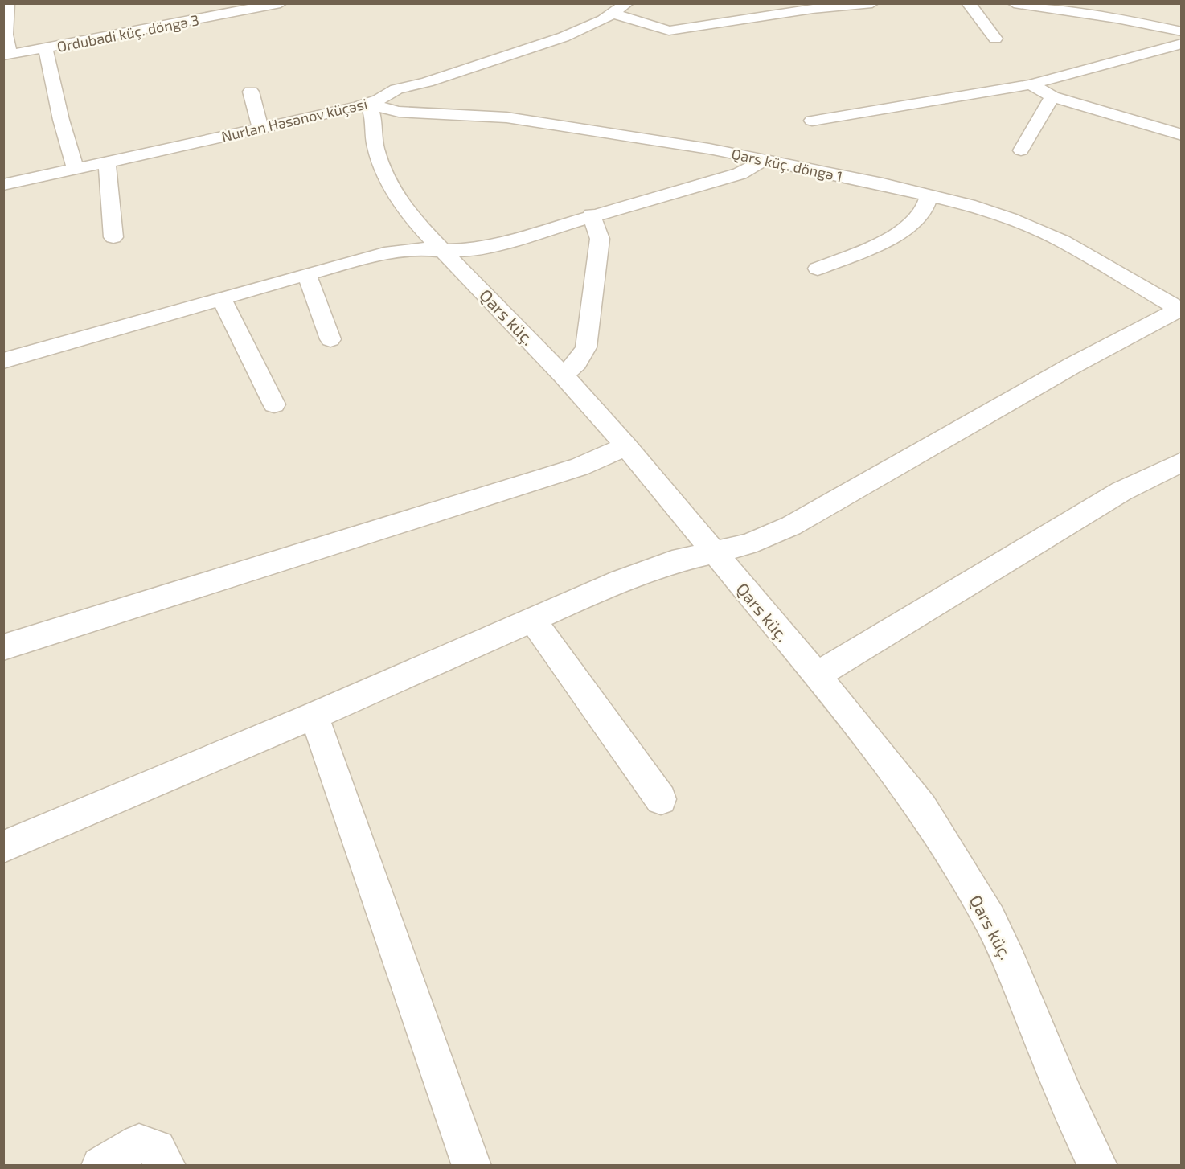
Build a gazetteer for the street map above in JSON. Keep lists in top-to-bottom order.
{
  "streets": {
    "street": [
      "Ordubadi küç. döngə 3",
      "Nurlan Həsənov küçəsi",
      "Qars küç. döngə 1",
      "Qars küç."
    ]
  },
  "crossings": [
    ["Nurlan Həsənov küçəsi", "Qars küç. döngə 1"],
    ["Nurlan Həsənov küçəsi", "Qars küç."],
    ["Qars küç. döngə 1", "Qars küç."]
  ]
}
